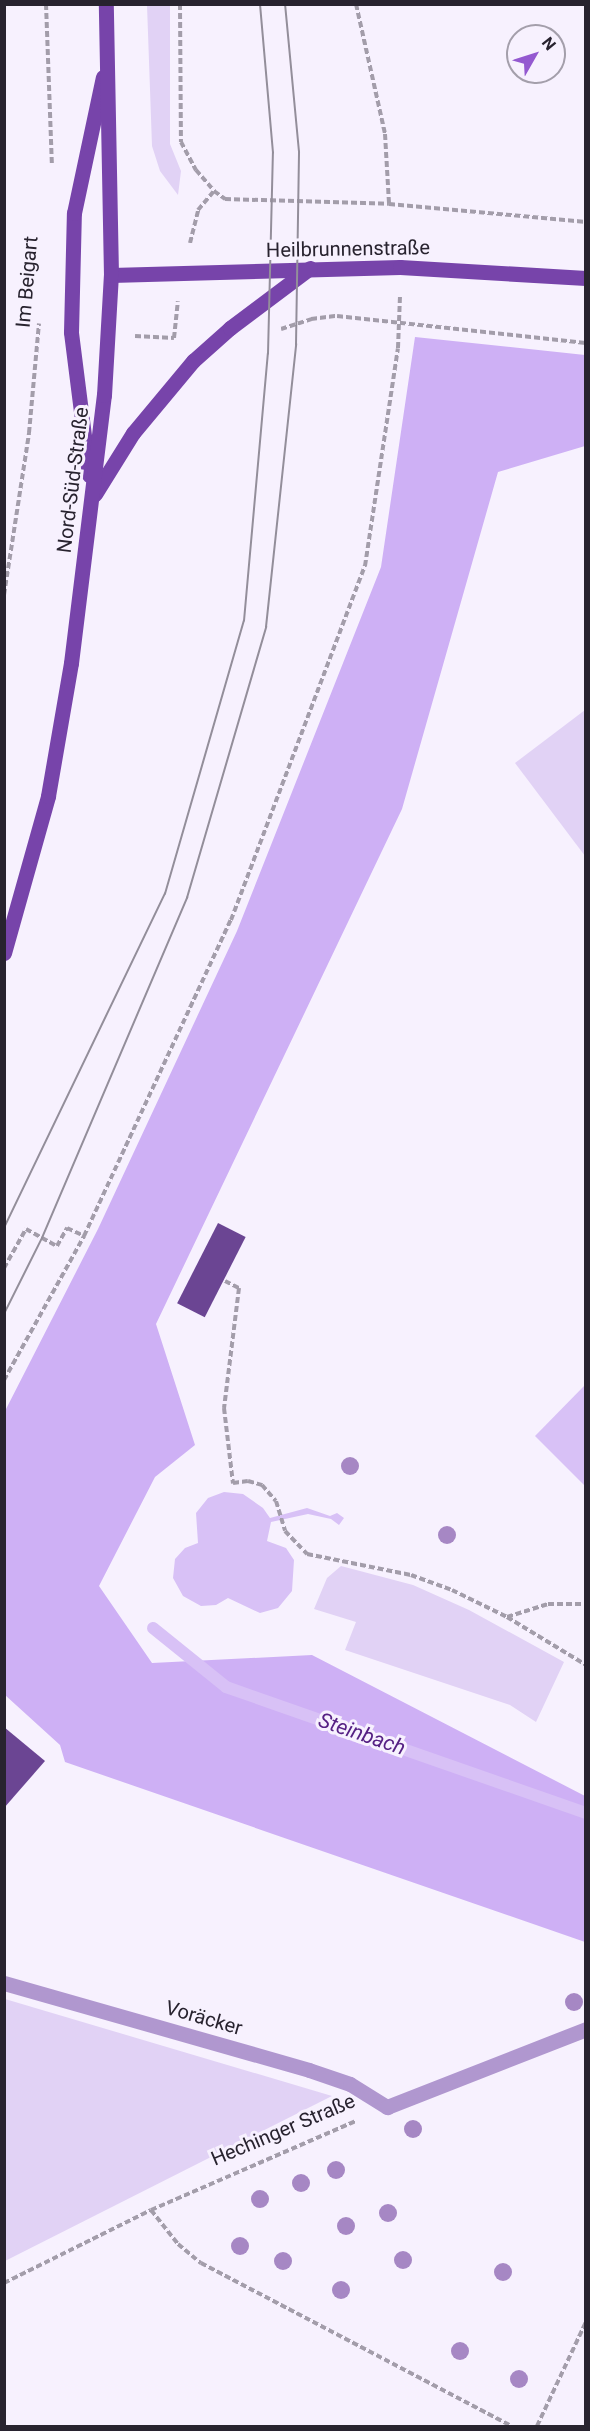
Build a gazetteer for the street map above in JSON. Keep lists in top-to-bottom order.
{
  "streets": {
    "main road": ["Heilbrunnenstraße", "Nord-Süd-Straße"],
    "lane": ["Voräcker", "Hechinger Straße"],
    "path": ["Im Beigart"]
  },
  "crossings": [
    ["Heilbrunnenstraße", "Nord-Süd-Straße"],
    ["Voräcker", "Hechinger Straße"]
  ],
  "water": ["Steinbach"],
  "north": "top right"
}
